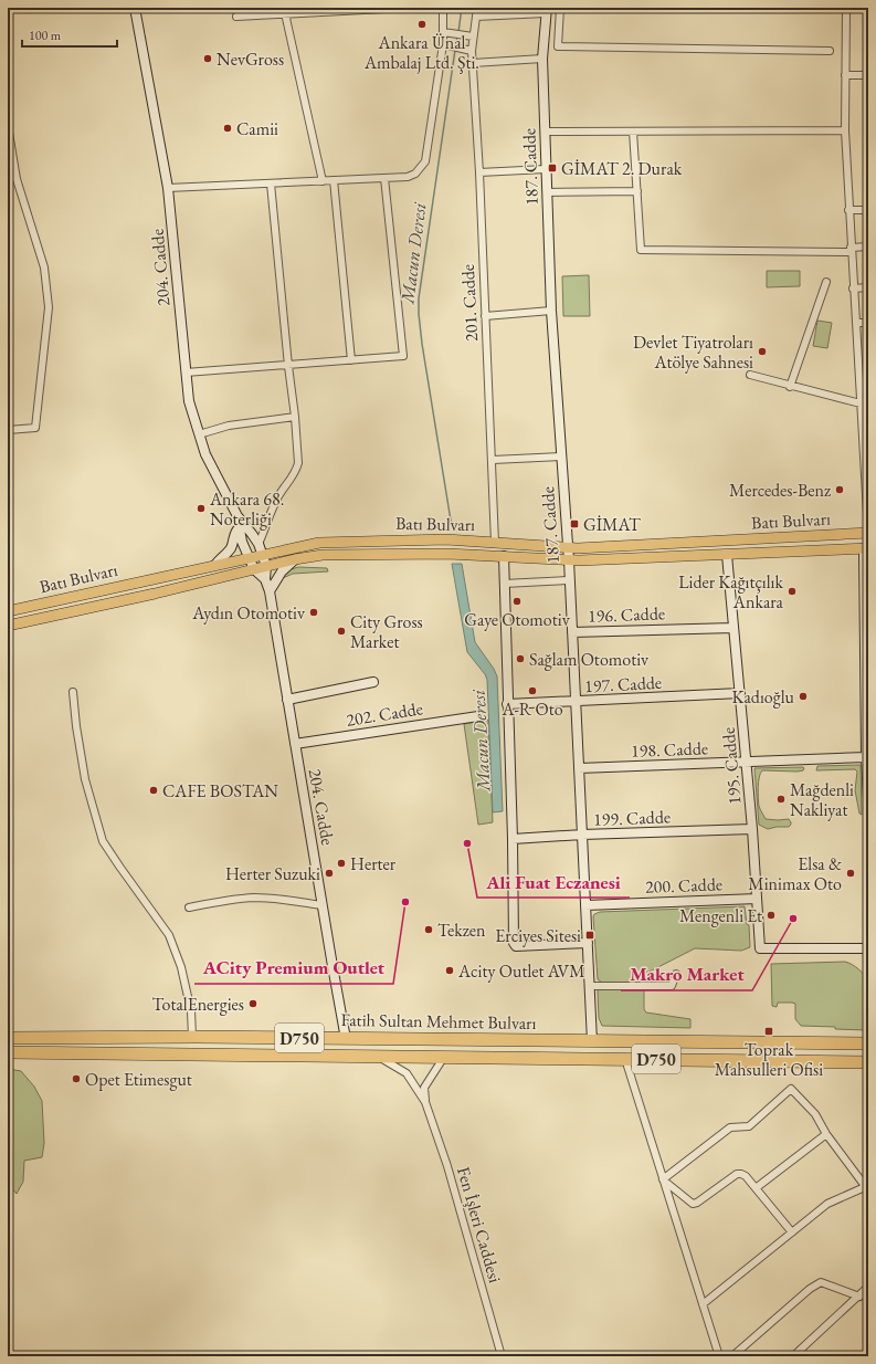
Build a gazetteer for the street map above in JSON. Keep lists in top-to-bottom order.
{
  "streets": {
    "highway": ["Fatih Sultan Mehmet Bulvarı", "D750"],
    "main road": ["Batı Bulvarı"],
    "street": [
      "187. Cadde",
      "204. Cadde",
      "201. Cadde",
      "196. Cadde",
      "197. Cadde",
      "202. Cadde",
      "198. Cadde",
      "195. Cadde",
      "199. Cadde",
      "200. Cadde",
      "Fen İşleri Caddesi"
    ]
  },
  "crossings": [
    ["187. Cadde", "Batı Bulvarı"],
    ["187. Cadde", "196. Cadde"],
    ["187. Cadde", "197. Cadde"],
    ["187. Cadde", "198. Cadde"],
    ["187. Cadde", "199. Cadde"],
    ["187. Cadde", "200. Cadde"],
    ["187. Cadde", "Fatih Sultan Mehmet Bulvarı"],
    ["204. Cadde", "Batı Bulvarı"],
    ["204. Cadde", "202. Cadde"],
    ["204. Cadde", "Fatih Sultan Mehmet Bulvarı"],
    ["201. Cadde", "Batı Bulvarı"],
    ["Batı Bulvarı", "195. Cadde"],
    ["196. Cadde", "195. Cadde"],
    ["197. Cadde", "195. Cadde"],
    ["198. Cadde", "195. Cadde"],
    ["195. Cadde", "199. Cadde"],
    ["195. Cadde", "200. Cadde"]
  ],
  "water": ["Macun Deresi"],
  "places": {
    "other": [
      "Ankara Ünal Ambalaj Ltd. Şti.",
      "NevGross",
      "Camii",
      "Devlet Tiyatroları Atölye Sahnesi",
      "Mercedes-Benz",
      "Ankara 68. Noterliği",
      "Lider Kağıtçılık Ankara",
      "Gaye Otomotiv",
      "Aydın Otomotiv",
      "City Gross Market",
      "Sağlam Otomotiv",
      "A-R Oto",
      "Kadıoğlu",
      "CAFE BOSTAN",
      "Mağdenli Nakliyat",
      "Ali Fuat Eczanesi",
      "Herter",
      "Herter Suzuki",
      "Elsa & Minimax Oto",
      "ACity Premium Outlet",
      "Mengenli Et",
      "Makro Market",
      "Tekzen",
      "Acity Outlet AVM",
      "TotalEnergies",
      "Opet Etimesgut"
    ],
    "transit": [
      "GİMAT 2. Durak",
      "GİMAT",
      "Erciyes Sitesi",
      "Toprak Mahsulleri Ofisi"
    ]
  },
  "scale_bar": "100 m"
}
